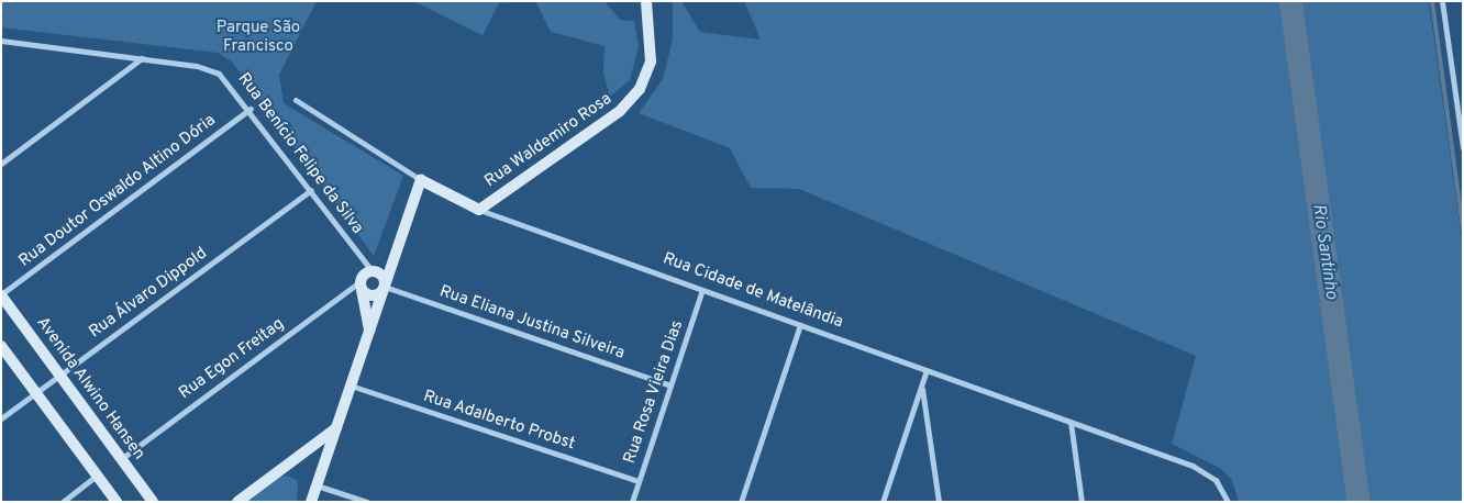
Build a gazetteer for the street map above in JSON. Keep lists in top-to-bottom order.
{
  "streets": {
    "street": [
      "Rua Waldemiro Rosa",
      "Rua Benício Felipe da Silva",
      "Rua Doutor Oswaldo Altino Dória",
      "Rua Cidade de Matelândia",
      "Rua Álvaro Dippold",
      "Rua Eliana Justina Silveira",
      "Rua Egon Freitag",
      "Avenida Alwino Hansen",
      "Rua Rosa Vieira Dias",
      "Rua Adalberto Probst"
    ]
  },
  "crossings": [
    ["Rua Waldemiro Rosa", "Rua Cidade de Matelândia"],
    ["Rua Benício Felipe da Silva", "Rua Doutor Oswaldo Altino Dória"],
    ["Rua Benício Felipe da Silva", "Rua Álvaro Dippold"],
    ["Rua Doutor Oswaldo Altino Dória", "Avenida Alwino Hansen"],
    ["Rua Cidade de Matelândia", "Rua Rosa Vieira Dias"],
    ["Rua Álvaro Dippold", "Avenida Alwino Hansen"],
    ["Rua Eliana Justina Silveira", "Rua Rosa Vieira Dias"],
    ["Rua Egon Freitag", "Avenida Alwino Hansen"],
    ["Rua Rosa Vieira Dias", "Rua Adalberto Probst"]
  ],
  "water": ["Rio Santinho"],
  "parks": ["Parque São Francisco"]
}
